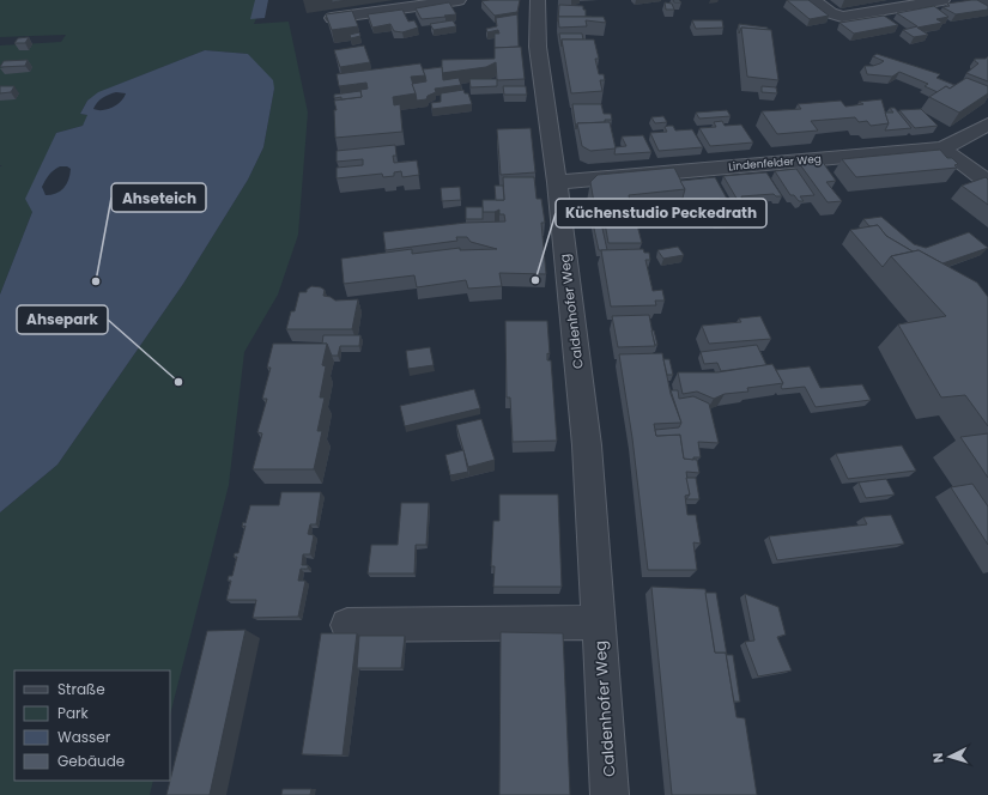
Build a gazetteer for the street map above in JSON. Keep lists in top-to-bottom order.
{
  "streets": {
    "street": ["Lindenfelder Weg", "Caldenhofer Weg"]
  },
  "crossings": [
    ["Lindenfelder Weg", "Caldenhofer Weg"]
  ],
  "places": ["Küchenstudio Peckedrath", "Ahseteich", "Ahsepark"],
  "legend": [
    "Straße",
    "Park",
    "Wasser",
    "Gebäude"
  ],
  "north": "left"
}
